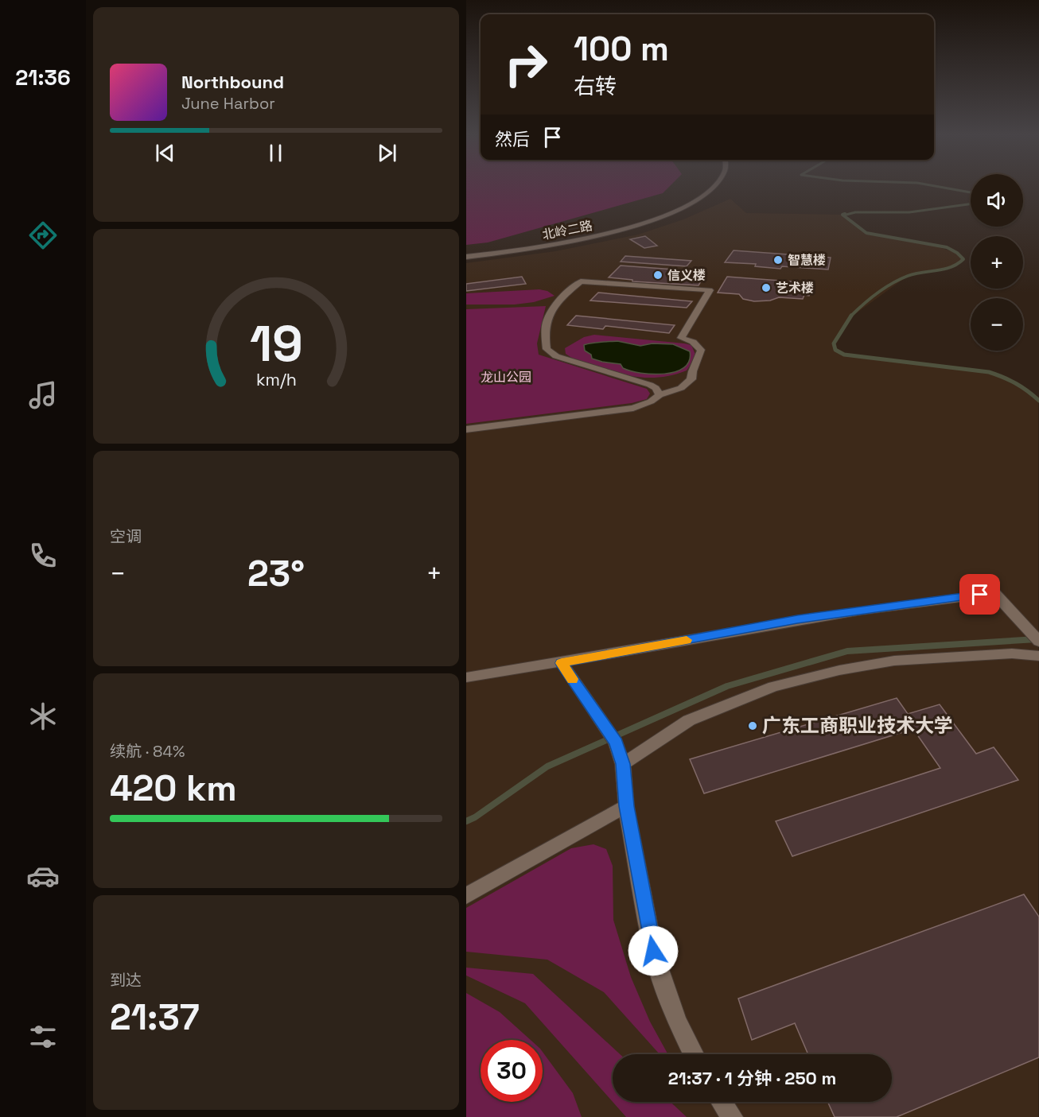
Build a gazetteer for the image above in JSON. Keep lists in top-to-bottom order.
{
  "streets": {
    "street": ["北岭二路"]
  },
  "parks": ["龙山公园"],
  "places": [
    "智慧楼",
    "信义楼",
    "艺术楼",
    "广东工商职业技术大学"
  ],
  "page": {
    "tabs": "21:36",
    "turn": ["100 m", "右转"],
    "song": ["Northbound", "June Harbor"],
    "then": "然后",
    "map_buttons": ["+", "−"],
    "tile": [
      "空调",
      ["续航 · 84%", "420 km"],
      ["到达", "21:37"]
    ],
    "heat": ["−", "23°", "+"],
    "limit": "30",
    "trip": "21:37 · 1 分钟 · 250 m",
    "gauge": ["19", "km/h"]
  }
}
